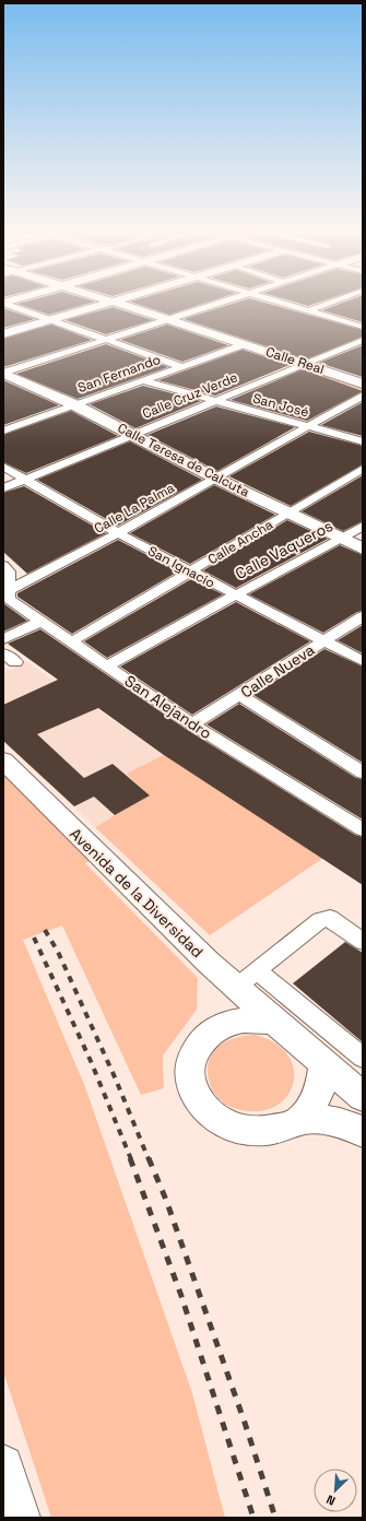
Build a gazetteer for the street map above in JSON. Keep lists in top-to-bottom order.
{
  "streets": {
    "street": [
      "Calle Real",
      "San Fernando",
      "Calle Cruz Verde",
      "San José",
      "Calle Teresa de Calcuta",
      "Calle La Palma",
      "Calle Ancha",
      "Calle Vaqueros",
      "San Ignacio",
      "Calle Nueva",
      "San Alejandro",
      "Avenida de la Diversidad"
    ]
  },
  "crossings": [
    ["Calle Real", "San Fernando"],
    ["Calle Real", "Calle Cruz Verde"],
    ["San Fernando", "San José"],
    ["San Fernando", "Calle Teresa de Calcuta"],
    ["Calle Cruz Verde", "San José"],
    ["Calle Cruz Verde", "Calle Teresa de Calcuta"],
    ["Calle Cruz Verde", "San Ignacio"],
    ["San José", "Calle La Palma"],
    ["Calle Teresa de Calcuta", "Calle La Palma"],
    ["Calle Teresa de Calcuta", "Calle Ancha"],
    ["Calle Teresa de Calcuta", "Calle Vaqueros"],
    ["Calle La Palma", "San Ignacio"],
    ["Calle La Palma", "San Alejandro"],
    ["Calle Ancha", "San Ignacio"],
    ["Calle Ancha", "San Alejandro"],
    ["Calle Vaqueros", "San Ignacio"],
    ["Calle Vaqueros", "San Alejandro"],
    ["San Ignacio", "Calle Nueva"],
    ["Calle Nueva", "San Alejandro"]
  ],
  "north": "bottom left"
}
